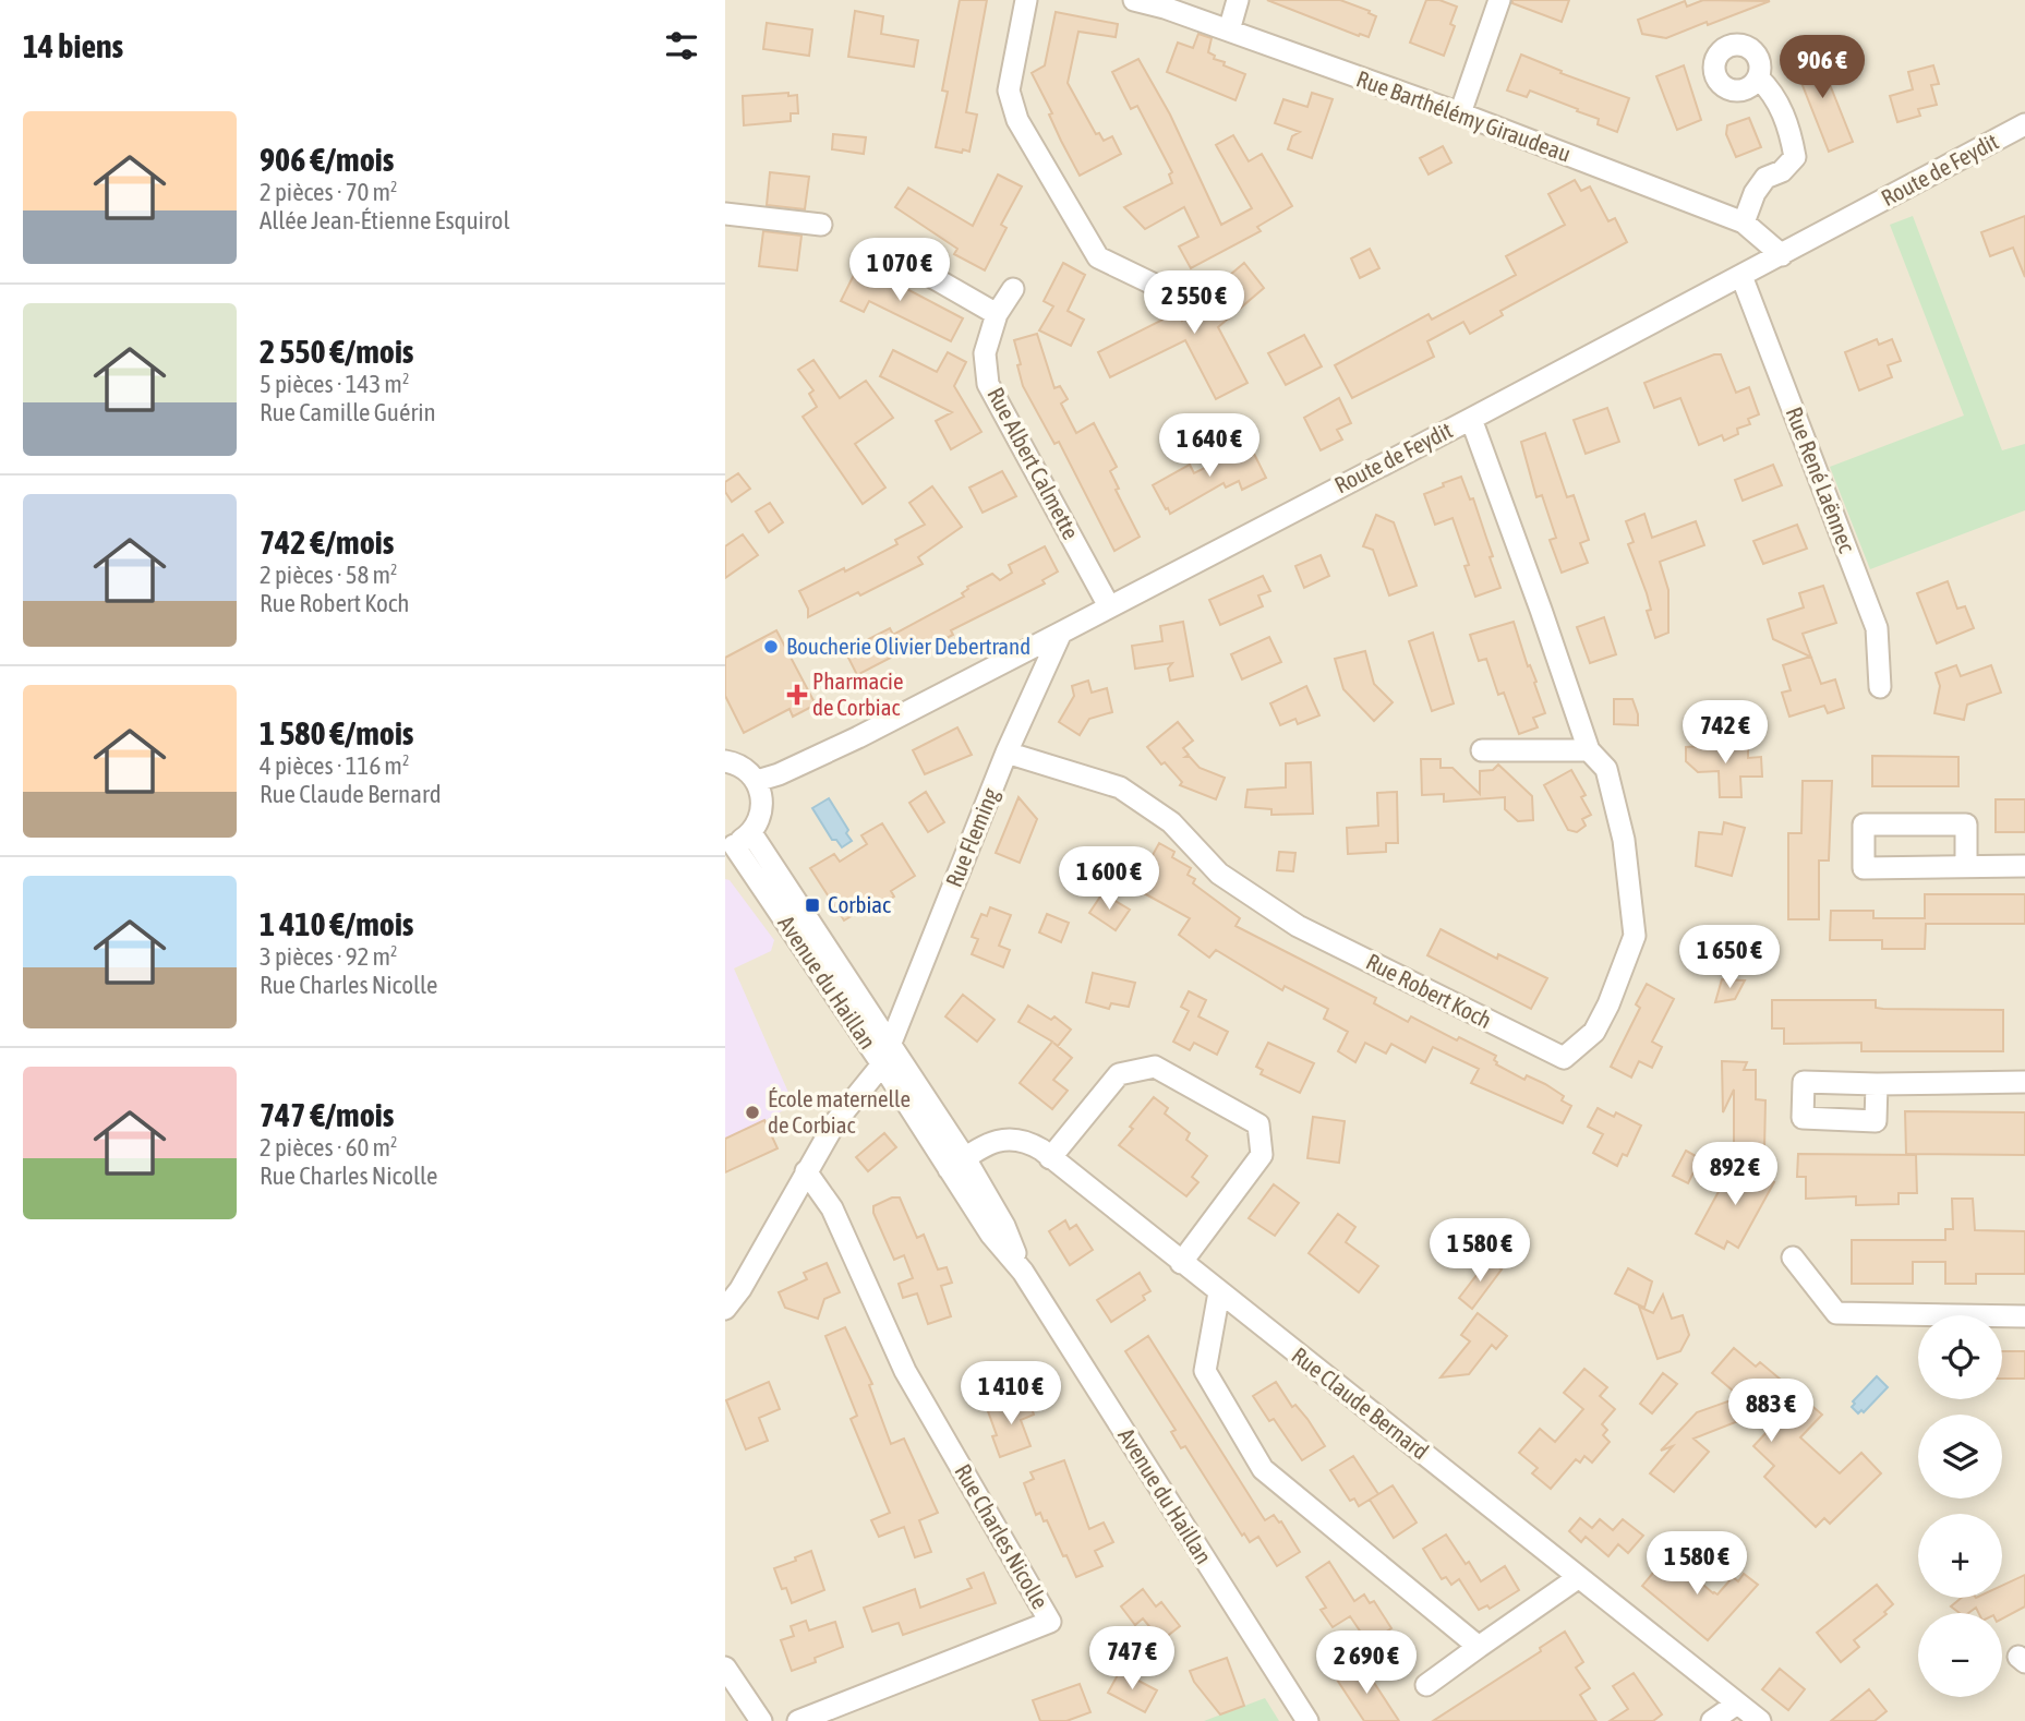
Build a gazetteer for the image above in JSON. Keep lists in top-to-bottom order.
{
  "streets": {
    "street": [
      "Rue Barthélémy Giraudeau",
      "Route de Feydit",
      "Rue Albert Calmette",
      "Rue René Laënnec",
      "Rue Fleming",
      "Avenue du Haillan",
      "Rue Robert Koch",
      "Rue Claude Bernard",
      "Rue Charles Nicolle"
    ]
  },
  "crossings": [
    ["Rue Barthélémy Giraudeau", "Route de Feydit"],
    ["Route de Feydit", "Rue Albert Calmette"],
    ["Route de Feydit", "Rue René Laënnec"],
    ["Route de Feydit", "Rue Fleming"],
    ["Route de Feydit", "Rue Robert Koch"],
    ["Rue Fleming", "Avenue du Haillan"],
    ["Rue Fleming", "Rue Robert Koch"],
    ["Avenue du Haillan", "Rue Claude Bernard"]
  ],
  "places": {
    "other": ["Boucherie Olivier Debertrand", "École maternelle de Corbiac"],
    "health": ["Pharmacie de Corbiac"],
    "transit": ["Corbiac"]
  },
  "page": {
    "heading": "14 biens",
    "price": [
      "906 €",
      "1 070 €",
      "2 550 €",
      "1 640 €",
      "742 €",
      "1 600 €",
      "1 650 €",
      "892 €",
      "1 580 €",
      "1 410 €",
      "883 €",
      "1 580 €",
      "747 €",
      "2 690 €"
    ],
    "list": [
      {
        "name": "906 €/mois",
        "note": "2 pièces · 70 m² · Allée Jean-Étienne Esquirol"
      },
      {
        "name": "2 550 €/mois",
        "note": "5 pièces · 143 m² · Rue Camille Guérin"
      },
      {
        "name": "742 €/mois",
        "note": "2 pièces · 58 m² · Rue Robert Koch"
      },
      {
        "name": "1 580 €/mois",
        "note": "4 pièces · 116 m² · Rue Claude Bernard"
      },
      {
        "name": "1 410 €/mois",
        "note": "3 pièces · 92 m² · Rue Charles Nicolle"
      },
      {
        "name": "747 €/mois",
        "note": "2 pièces · 60 m² · Rue Charles Nicolle"
      }
    ],
    "map_buttons": ["+", "−"]
  }
}
